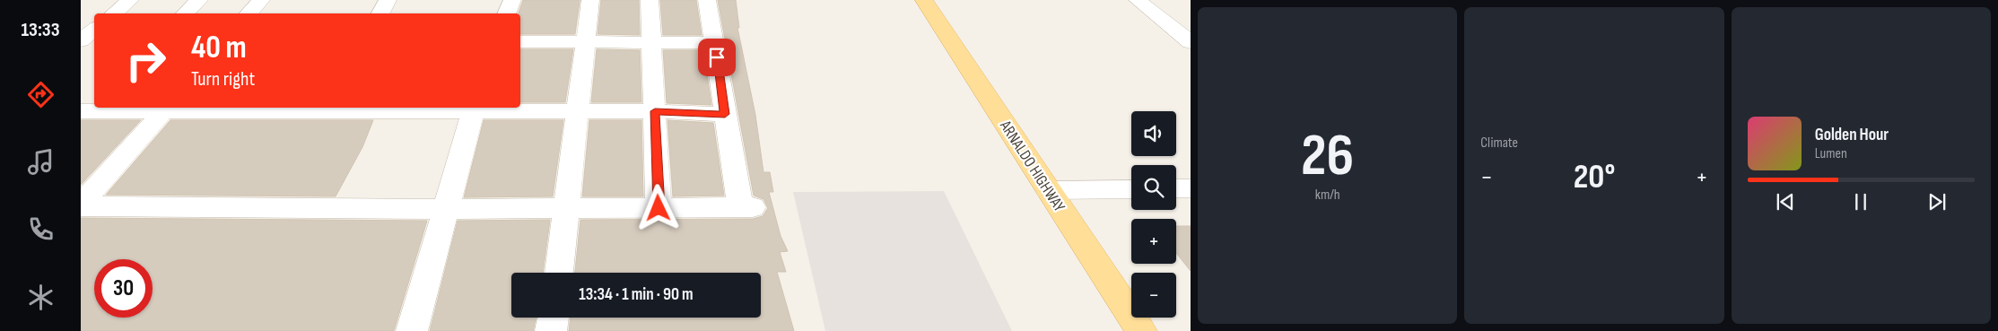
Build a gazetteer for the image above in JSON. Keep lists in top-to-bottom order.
{
  "streets": {
    "main road": ["ARNALDO HIGHWAY"]
  },
  "page": {
    "tabs": "13:33",
    "tile": [
      ["26", "km/h"],
      "Climate"
    ],
    "turn": ["40 m", "Turn right"],
    "map_buttons": ["+", "−"],
    "song": ["Golden Hour", "Lumen"],
    "heat": ["−", "20°", "+"],
    "limit": "30",
    "trip": "13:34 · 1 min · 90 m"
  }
}
